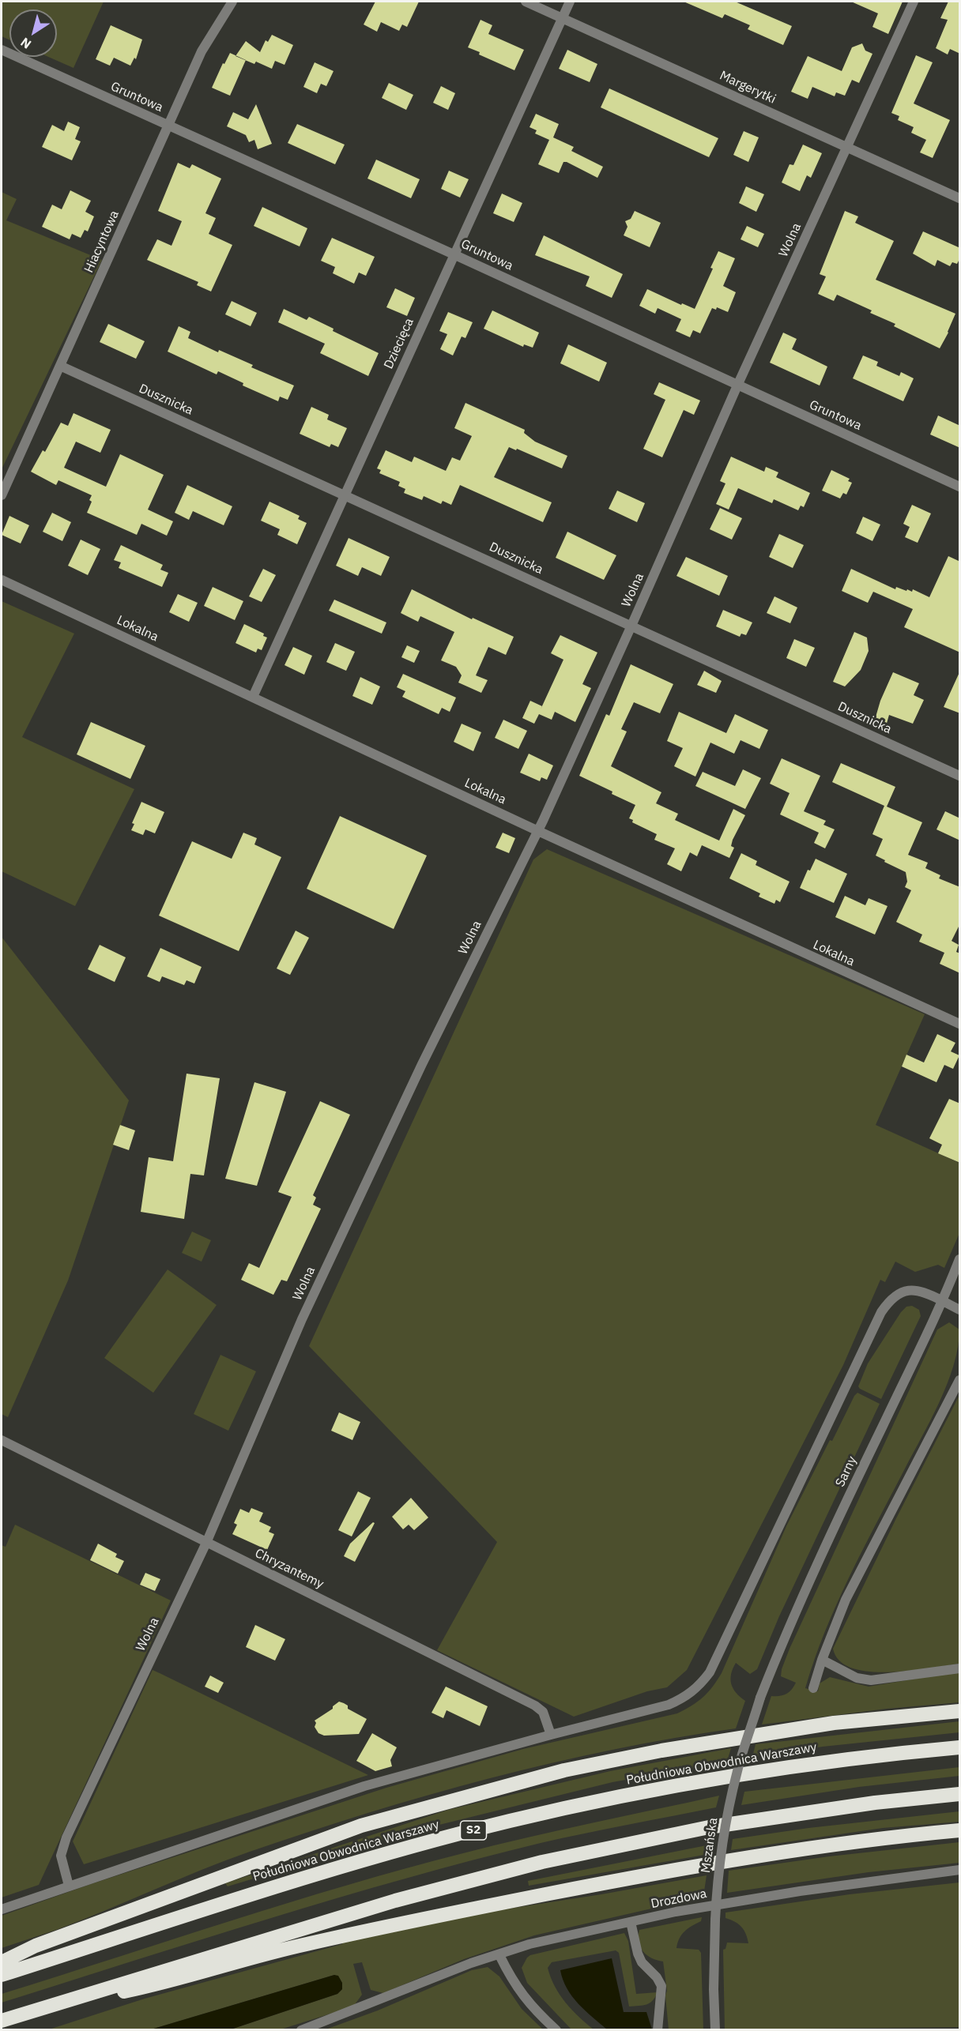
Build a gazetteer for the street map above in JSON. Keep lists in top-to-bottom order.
{
  "streets": {
    "highway": ["Południowa Obwodnica Warszawy", "S2"],
    "street": [
      "Margerytki",
      "Gruntowa",
      "Wolna",
      "Hiacyntowa",
      "Dziecięca",
      "Dusznicka",
      "Lokalna",
      "Sarny",
      "Chryzantemy",
      "Mszańska",
      "Drozdowa"
    ]
  },
  "crossings": [
    ["Margerytki", "Wolna"],
    ["Margerytki", "Dziecięca"],
    ["Gruntowa", "Wolna"],
    ["Gruntowa", "Hiacyntowa"],
    ["Gruntowa", "Dziecięca"],
    ["Wolna", "Dusznicka"],
    ["Wolna", "Lokalna"],
    ["Wolna", "Chryzantemy"],
    ["Hiacyntowa", "Dusznicka"],
    ["Dziecięca", "Dusznicka"],
    ["Dziecięca", "Lokalna"],
    ["Sarny", "Mszańska"]
  ],
  "north": "bottom left"
}
